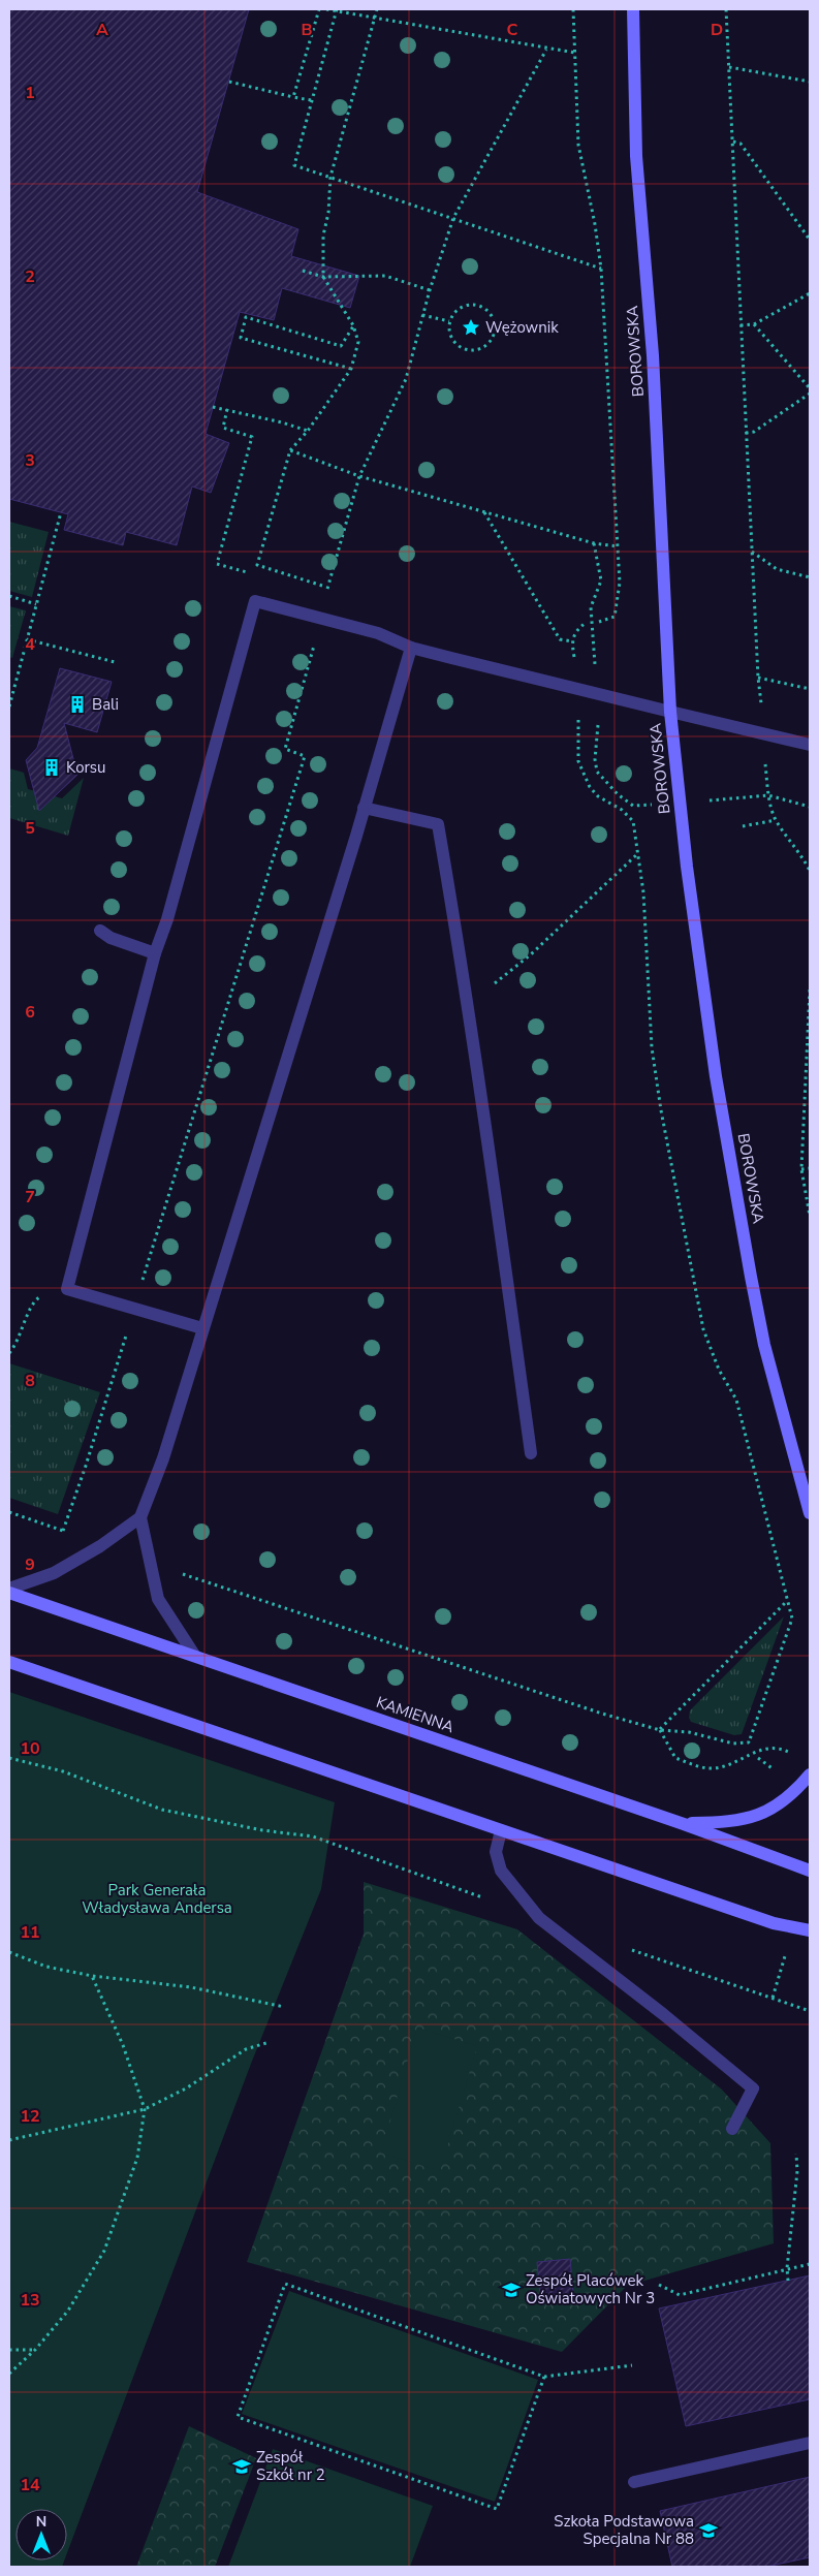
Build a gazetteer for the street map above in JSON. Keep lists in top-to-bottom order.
{
  "streets": {
    "street": ["BOROWSKA", "KAMIENNA"]
  },
  "parks": ["Park Generała Władysława Andersa"],
  "places": {
    "place": ["Wężownik"],
    "building": ["Bali", "Korsu"],
    "school or university": ["Zespół Placówek Oświatowych Nr 3", "Zespół Szkół nr 2", "Szkoła Podstawowa Specjalna Nr 88"]
  },
  "north": "top",
  "grid": {
    "columns": [
      "A",
      "B",
      "C",
      "D"
    ],
    "rows": [
      "1",
      "2",
      "3",
      "4",
      "5",
      "6",
      "7",
      "8",
      "9",
      "10",
      "11",
      "12",
      "13",
      "14"
    ]
  }
}
